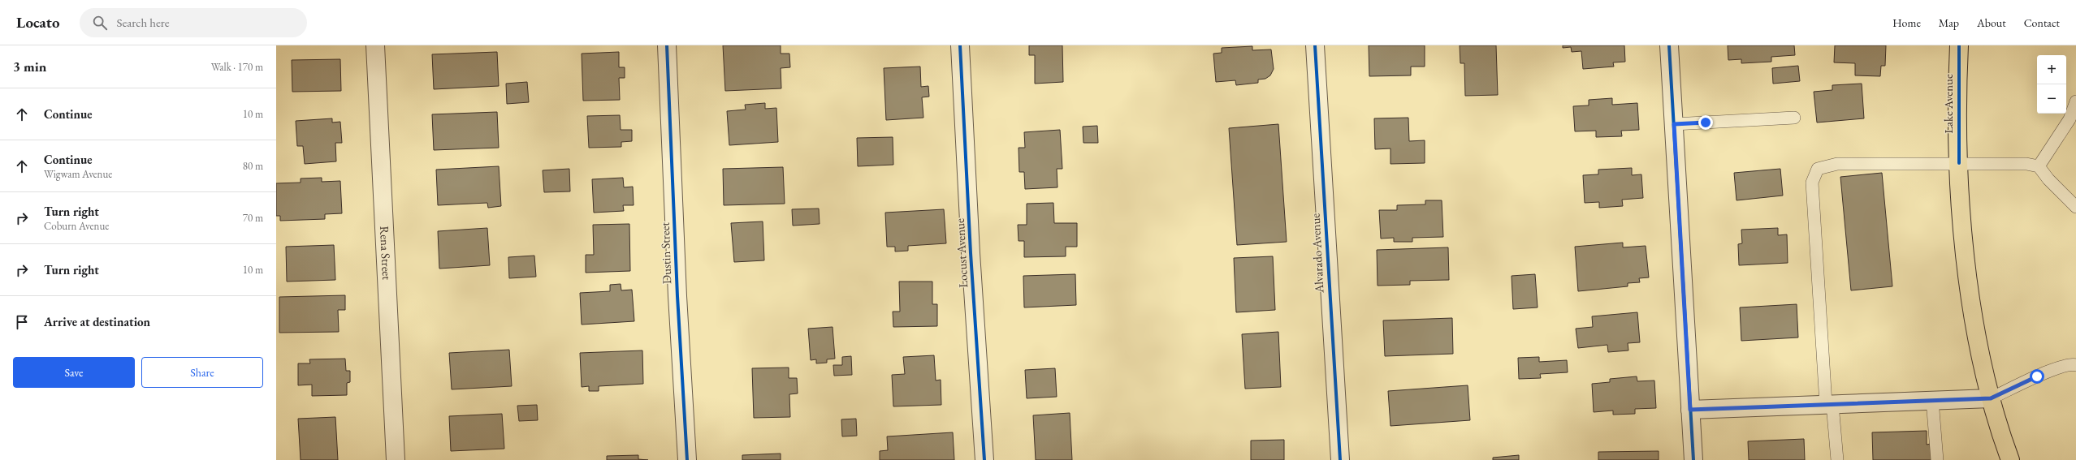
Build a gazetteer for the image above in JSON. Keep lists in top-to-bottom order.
{
  "streets": {
    "main road": ["Lake Avenue"],
    "street": [
      "Rena Street",
      "Dustin Street",
      "Locust Avenue",
      "Alvarado Avenue"
    ]
  },
  "page": {
    "header": "Locato",
    "search": "Search here",
    "nav": [
      "Home",
      "Map",
      "About",
      "Contact"
    ],
    "heading": ["3 min", "Walk · 170 m"],
    "map_buttons": ["+", "−"],
    "list": [
      ["Continue", "10 m"],
      ["Continue", "Wigwam Avenue", "80 m"],
      ["Turn right", "Coburn Avenue", "70 m"],
      ["Turn right", "10 m"],
      "Arrive at destination"
    ],
    "buttons": ["Save", "Share"]
  }
}
